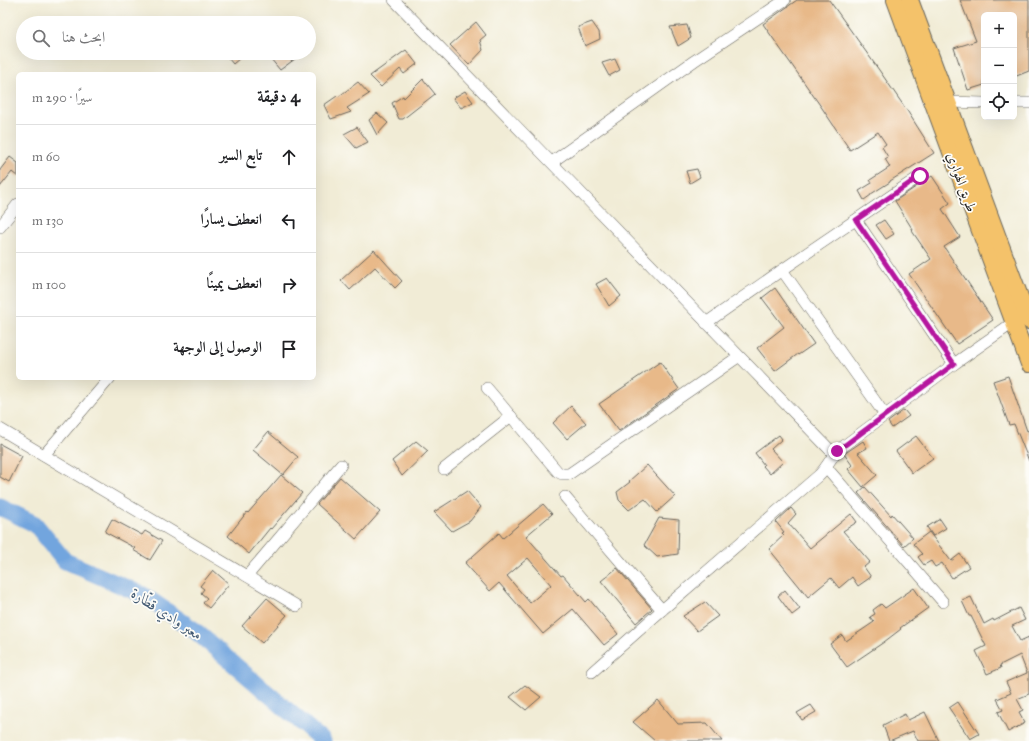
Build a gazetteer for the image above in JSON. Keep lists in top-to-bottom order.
{
  "streets": {
    "highway": ["طريق الهواري"]
  },
  "water": ["معبر وادي قطّارة"],
  "page": {
    "map_buttons": ["+", "−"],
    "search": "ابحث هنا",
    "heading": ["4 دقيقة", "سيرًا · 290 m"],
    "list": [
      ["تابع السير", "60 m"],
      ["انعطف يسارًا", "130 m"],
      ["انعطف يمينًا", "100 m"],
      "الوصول إلى الوجهة"
    ]
  }
}
